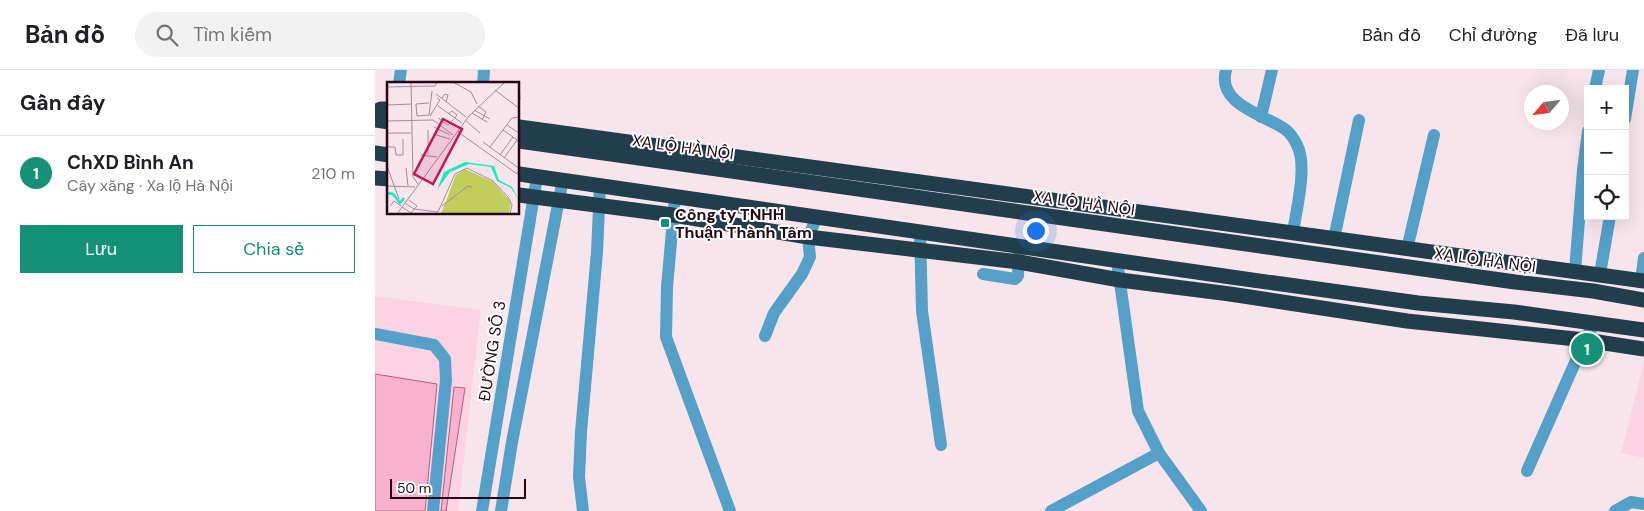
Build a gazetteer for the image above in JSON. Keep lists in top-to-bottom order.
{
  "streets": {
    "highway": ["XA LỘ HÀ NỘI"],
    "street": ["ĐƯỜNG SỐ 3"]
  },
  "places": {
    "transit": ["Công ty TNHH Thuận Thành Tâm"]
  },
  "scale_bar": "50 m",
  "north": "bottom left",
  "page": {
    "header": "Bản đồ",
    "search": "Tìm kiếm",
    "nav": ["Bản đồ", "Chỉ đường", "Đã lưu"],
    "heading": "Gần đây",
    "map_buttons": ["+", "−"],
    "list": [
      {
        "mark": "1",
        "name": "ChXD Bình An",
        "note": "Cây xăng · Xa lộ Hà Nội",
        "value": "210 m"
      }
    ],
    "buttons": ["Lưu", "Chia sẻ"],
    "pins": "1",
    "scale": "50 m"
  }
}
